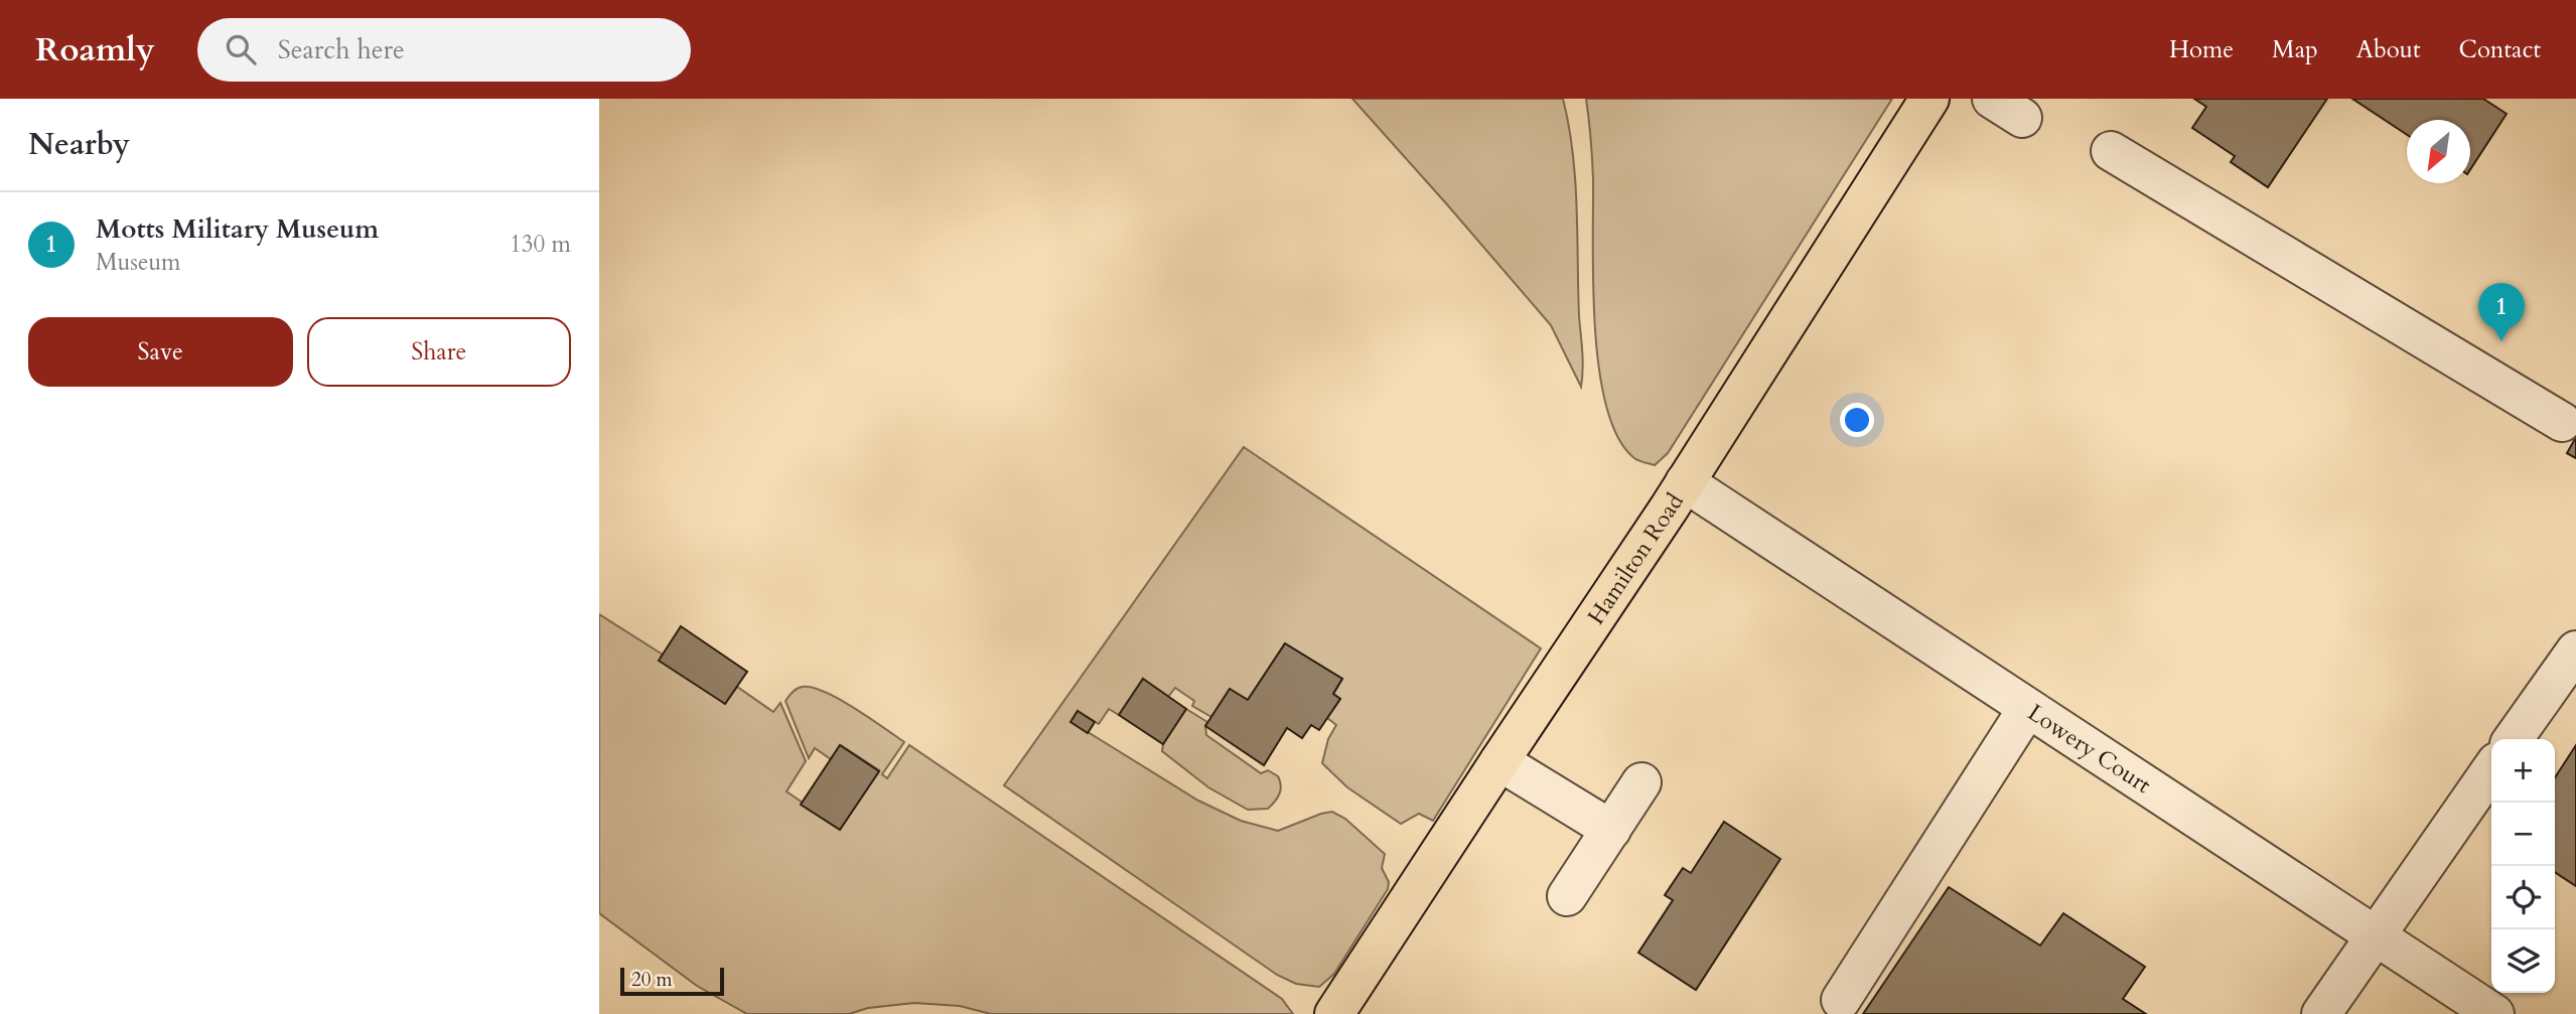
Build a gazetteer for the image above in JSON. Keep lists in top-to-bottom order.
{
  "streets": {
    "main road": ["Hamilton Road"],
    "street": ["Lowery Court"]
  },
  "crossings": [
    ["Hamilton Road", "Lowery Court"]
  ],
  "scale_bar": "20 m",
  "north": "bottom left",
  "page": {
    "header": "Roamly",
    "search": "Search here",
    "nav": [
      "Home",
      "Map",
      "About",
      "Contact"
    ],
    "heading": "Nearby",
    "list": [
      {
        "mark": "1",
        "name": "Motts Military Museum",
        "note": "Museum",
        "value": "130 m"
      }
    ],
    "pins": "1",
    "buttons": ["Save", "Share"],
    "map_buttons": ["+", "−"],
    "scale": "20 m"
  }
}
